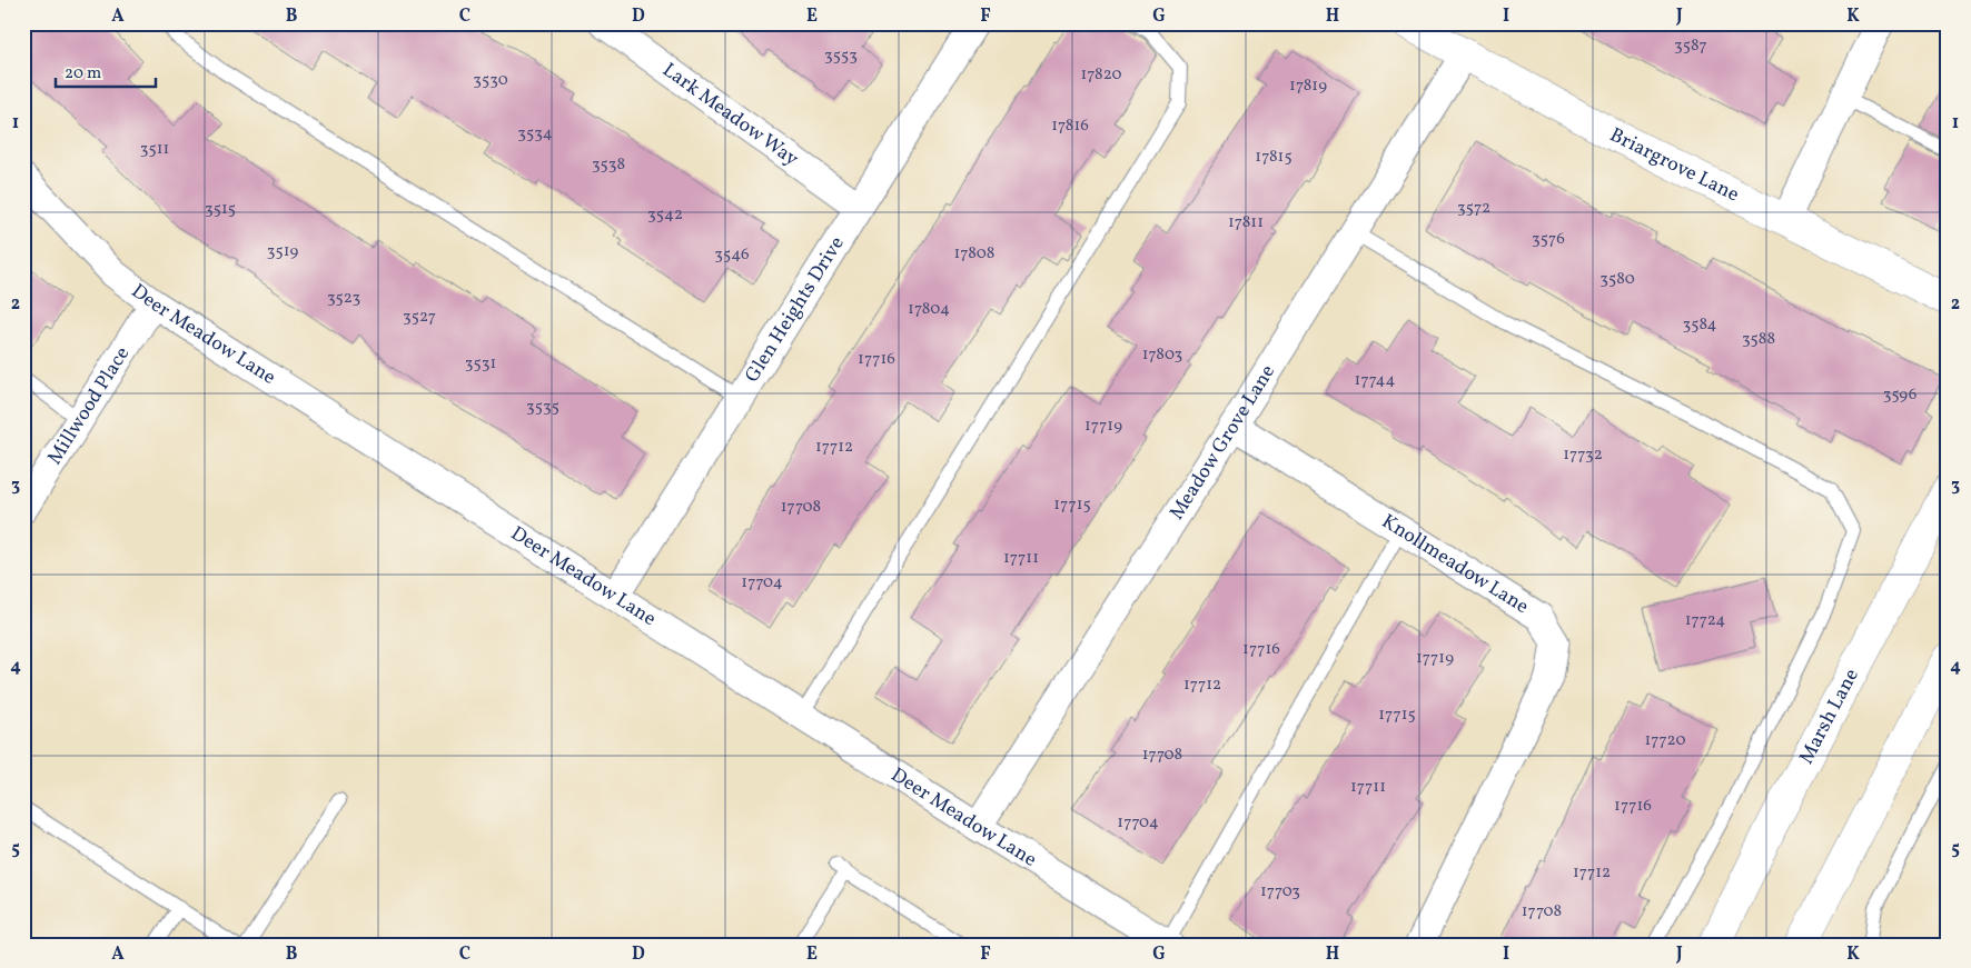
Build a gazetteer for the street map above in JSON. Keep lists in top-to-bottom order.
{
  "streets": {
    "main road": ["Briargrove Lane", "Marsh Lane"],
    "street": [
      "Lark Meadow Way",
      "Glen Heights Drive",
      "Deer Meadow Lane",
      "Millwood Place",
      "Meadow Grove Lane",
      "Knollmeadow Lane"
    ]
  },
  "crossings": [
    ["Lark Meadow Way", "Glen Heights Drive"],
    ["Briargrove Lane", "Meadow Grove Lane"],
    ["Glen Heights Drive", "Deer Meadow Lane"],
    ["Deer Meadow Lane", "Millwood Place"],
    ["Deer Meadow Lane", "Meadow Grove Lane"],
    ["Meadow Grove Lane", "Knollmeadow Lane"]
  ],
  "house_numbers": [
    "3587",
    "3553",
    "17820",
    "3530",
    "17819",
    "17816",
    "3534",
    "3511",
    "17815",
    "3538",
    "3572",
    "3515",
    "3542",
    "17811",
    "3576",
    "3519",
    "17808",
    "3546",
    "3580",
    "3523",
    "17804",
    "3527",
    "3584",
    "3588",
    "17803",
    "17716",
    "3531",
    "17744",
    "3596",
    "3535",
    "17719",
    "17712",
    "17732",
    "17715",
    "17708",
    "17711",
    "17704",
    "17724",
    "17716",
    "17719",
    "17712",
    "17715",
    "17720",
    "17708",
    "17711",
    "17716",
    "17704",
    "17712",
    "17703",
    "17708"
  ],
  "scale_bar": "20 m",
  "grid": {
    "columns": [
      "A",
      "B",
      "C",
      "D",
      "E",
      "F",
      "G",
      "H",
      "I",
      "J",
      "K"
    ],
    "rows": [
      "1",
      "2",
      "3",
      "4",
      "5"
    ]
  }
}
